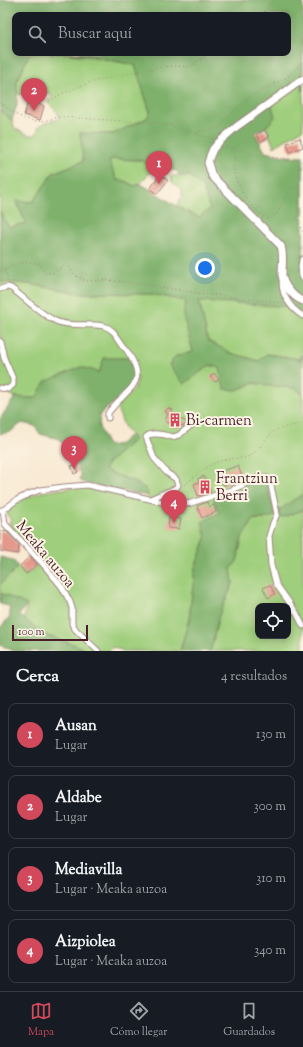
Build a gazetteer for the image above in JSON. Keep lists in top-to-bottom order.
{
  "streets": {
    "street": ["Meaka auzoa"]
  },
  "places": {
    "building": ["Bi-carmen", "Frantziun Berri"]
  },
  "scale_bar": "100 m",
  "page": {
    "search": "Buscar aquí",
    "pins": [
      "2",
      "1",
      "3",
      "4"
    ],
    "scale": "100 m",
    "heading": ["Cerca", "4 resultados"],
    "list": [
      {
        "mark": "1",
        "name": "Ausan",
        "note": "Lugar",
        "value": "130 m"
      },
      {
        "mark": "2",
        "name": "Aldabe",
        "note": "Lugar",
        "value": "300 m"
      },
      {
        "mark": "3",
        "name": "Mediavilla",
        "note": "Lugar · Meaka auzoa",
        "value": "310 m"
      },
      {
        "mark": "4",
        "name": "Aizpiolea",
        "note": "Lugar · Meaka auzoa",
        "value": "340 m"
      }
    ],
    "nav": ["Mapa", "Cómo llegar", "Guardados"]
  }
}
